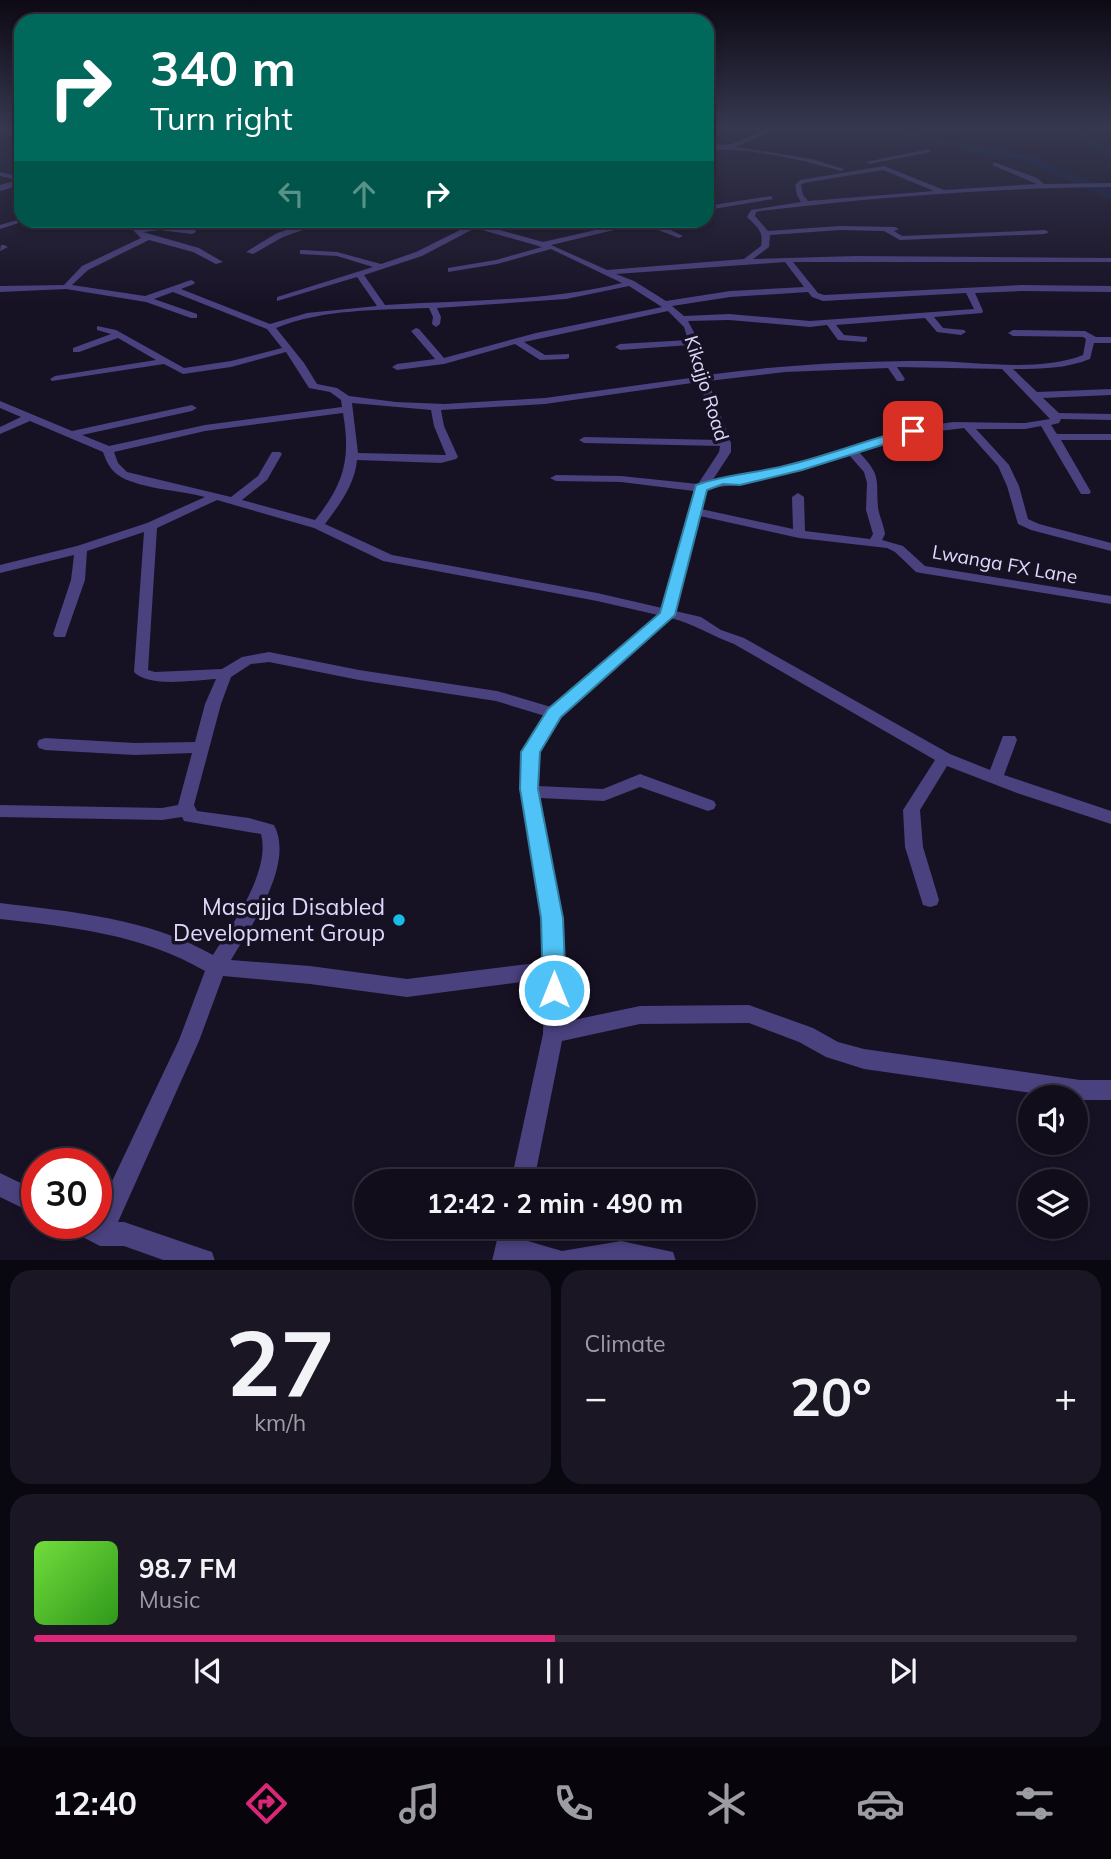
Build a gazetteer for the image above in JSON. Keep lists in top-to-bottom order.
{
  "streets": {
    "street": ["Kikajjo Road", "Lwanga FX Lane"]
  },
  "crossings": [
    ["Kikajjo Road", "Lwanga FX Lane"]
  ],
  "places": ["Masajja Disabled Development Group"],
  "page": {
    "turn": ["340 m", "Turn right"],
    "limit": "30",
    "trip": "12:42 · 2 min · 490 m",
    "tile": [
      ["27", "km/h"],
      "Climate"
    ],
    "heat": ["−", "20°", "+"],
    "song": ["98.7 FM", "Music"],
    "tabs": "12:40"
  }
}
